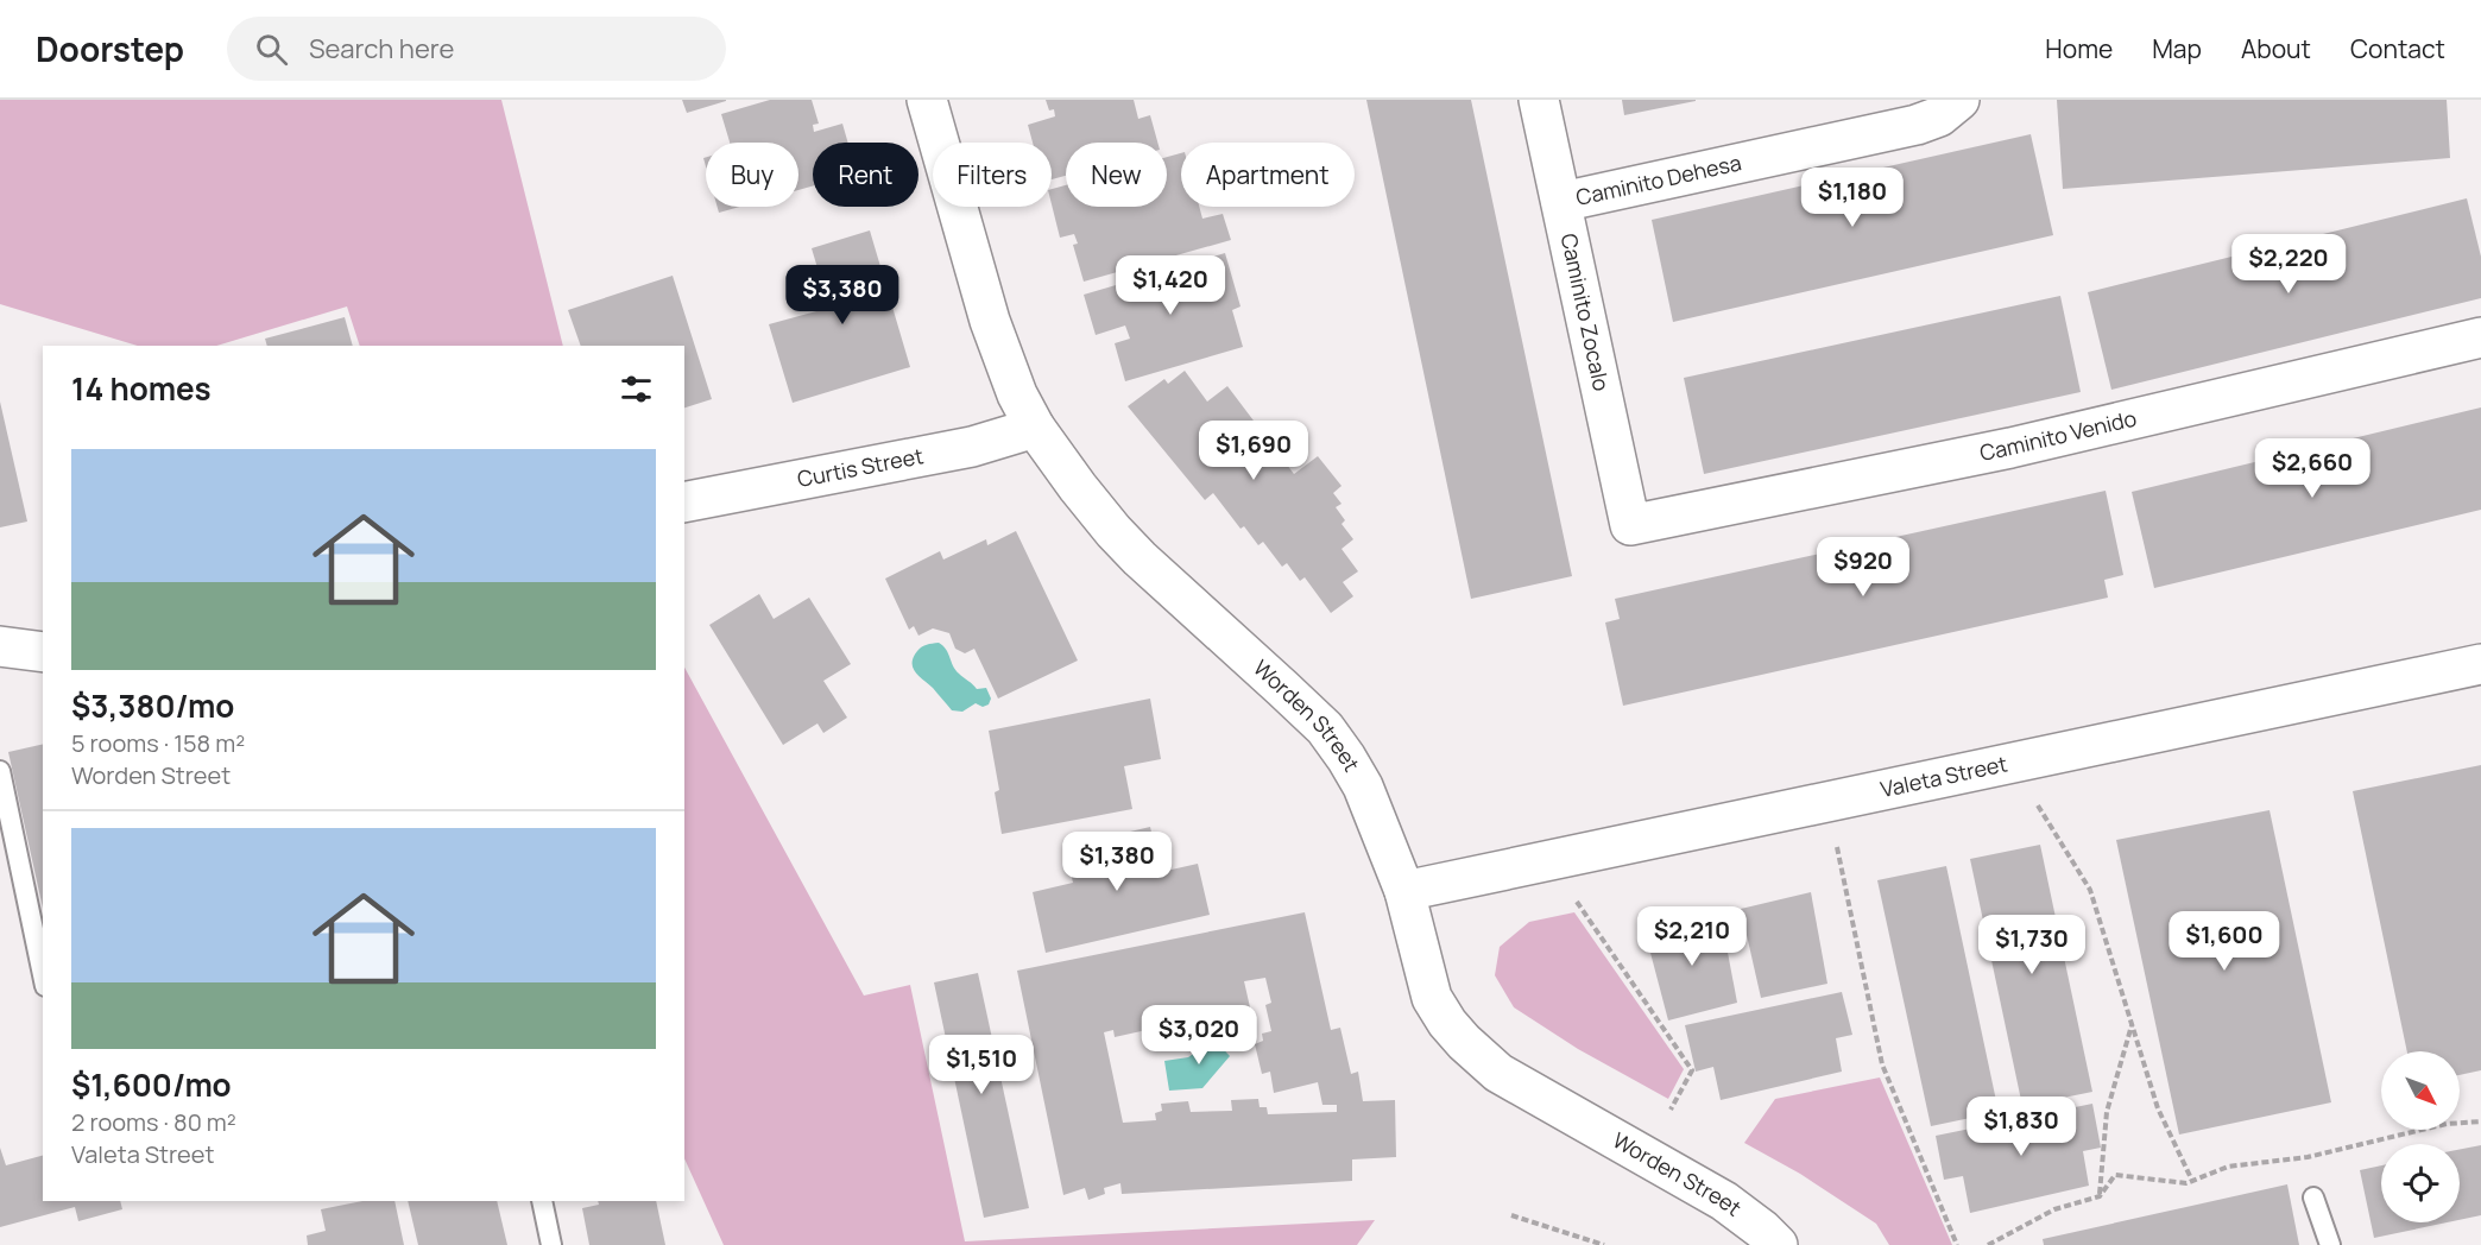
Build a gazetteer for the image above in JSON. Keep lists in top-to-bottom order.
{
  "streets": {
    "street": [
      "Caminito Dehesa",
      "Caminito Zocalo",
      "Caminito Venido",
      "Curtis Street",
      "Worden Street",
      "Valeta Street"
    ]
  },
  "crossings": [
    ["Caminito Dehesa", "Caminito Zocalo"],
    ["Caminito Zocalo", "Caminito Venido"],
    ["Curtis Street", "Worden Street"],
    ["Worden Street", "Valeta Street"]
  ],
  "north": "bottom right",
  "page": {
    "header": "Doorstep",
    "search": "Search here",
    "nav": [
      "Home",
      "Map",
      "About",
      "Contact"
    ],
    "chip": [
      "Buy",
      "Rent",
      "Filters",
      "New",
      "Apartment"
    ],
    "price": [
      "$1,180",
      "$2,220",
      "$1,420",
      "$3,380",
      "$1,690",
      "$2,660",
      "$920",
      "$1,380",
      "$2,210",
      "$1,600",
      "$1,730",
      "$3,020",
      "$1,510",
      "$1,830"
    ],
    "heading": "14 homes",
    "list": [
      {
        "name": "$3,380/mo",
        "note": "5 rooms · 158 m² · Worden Street"
      },
      {
        "name": "$1,600/mo",
        "note": "2 rooms · 80 m² · Valeta Street"
      }
    ]
  }
}
